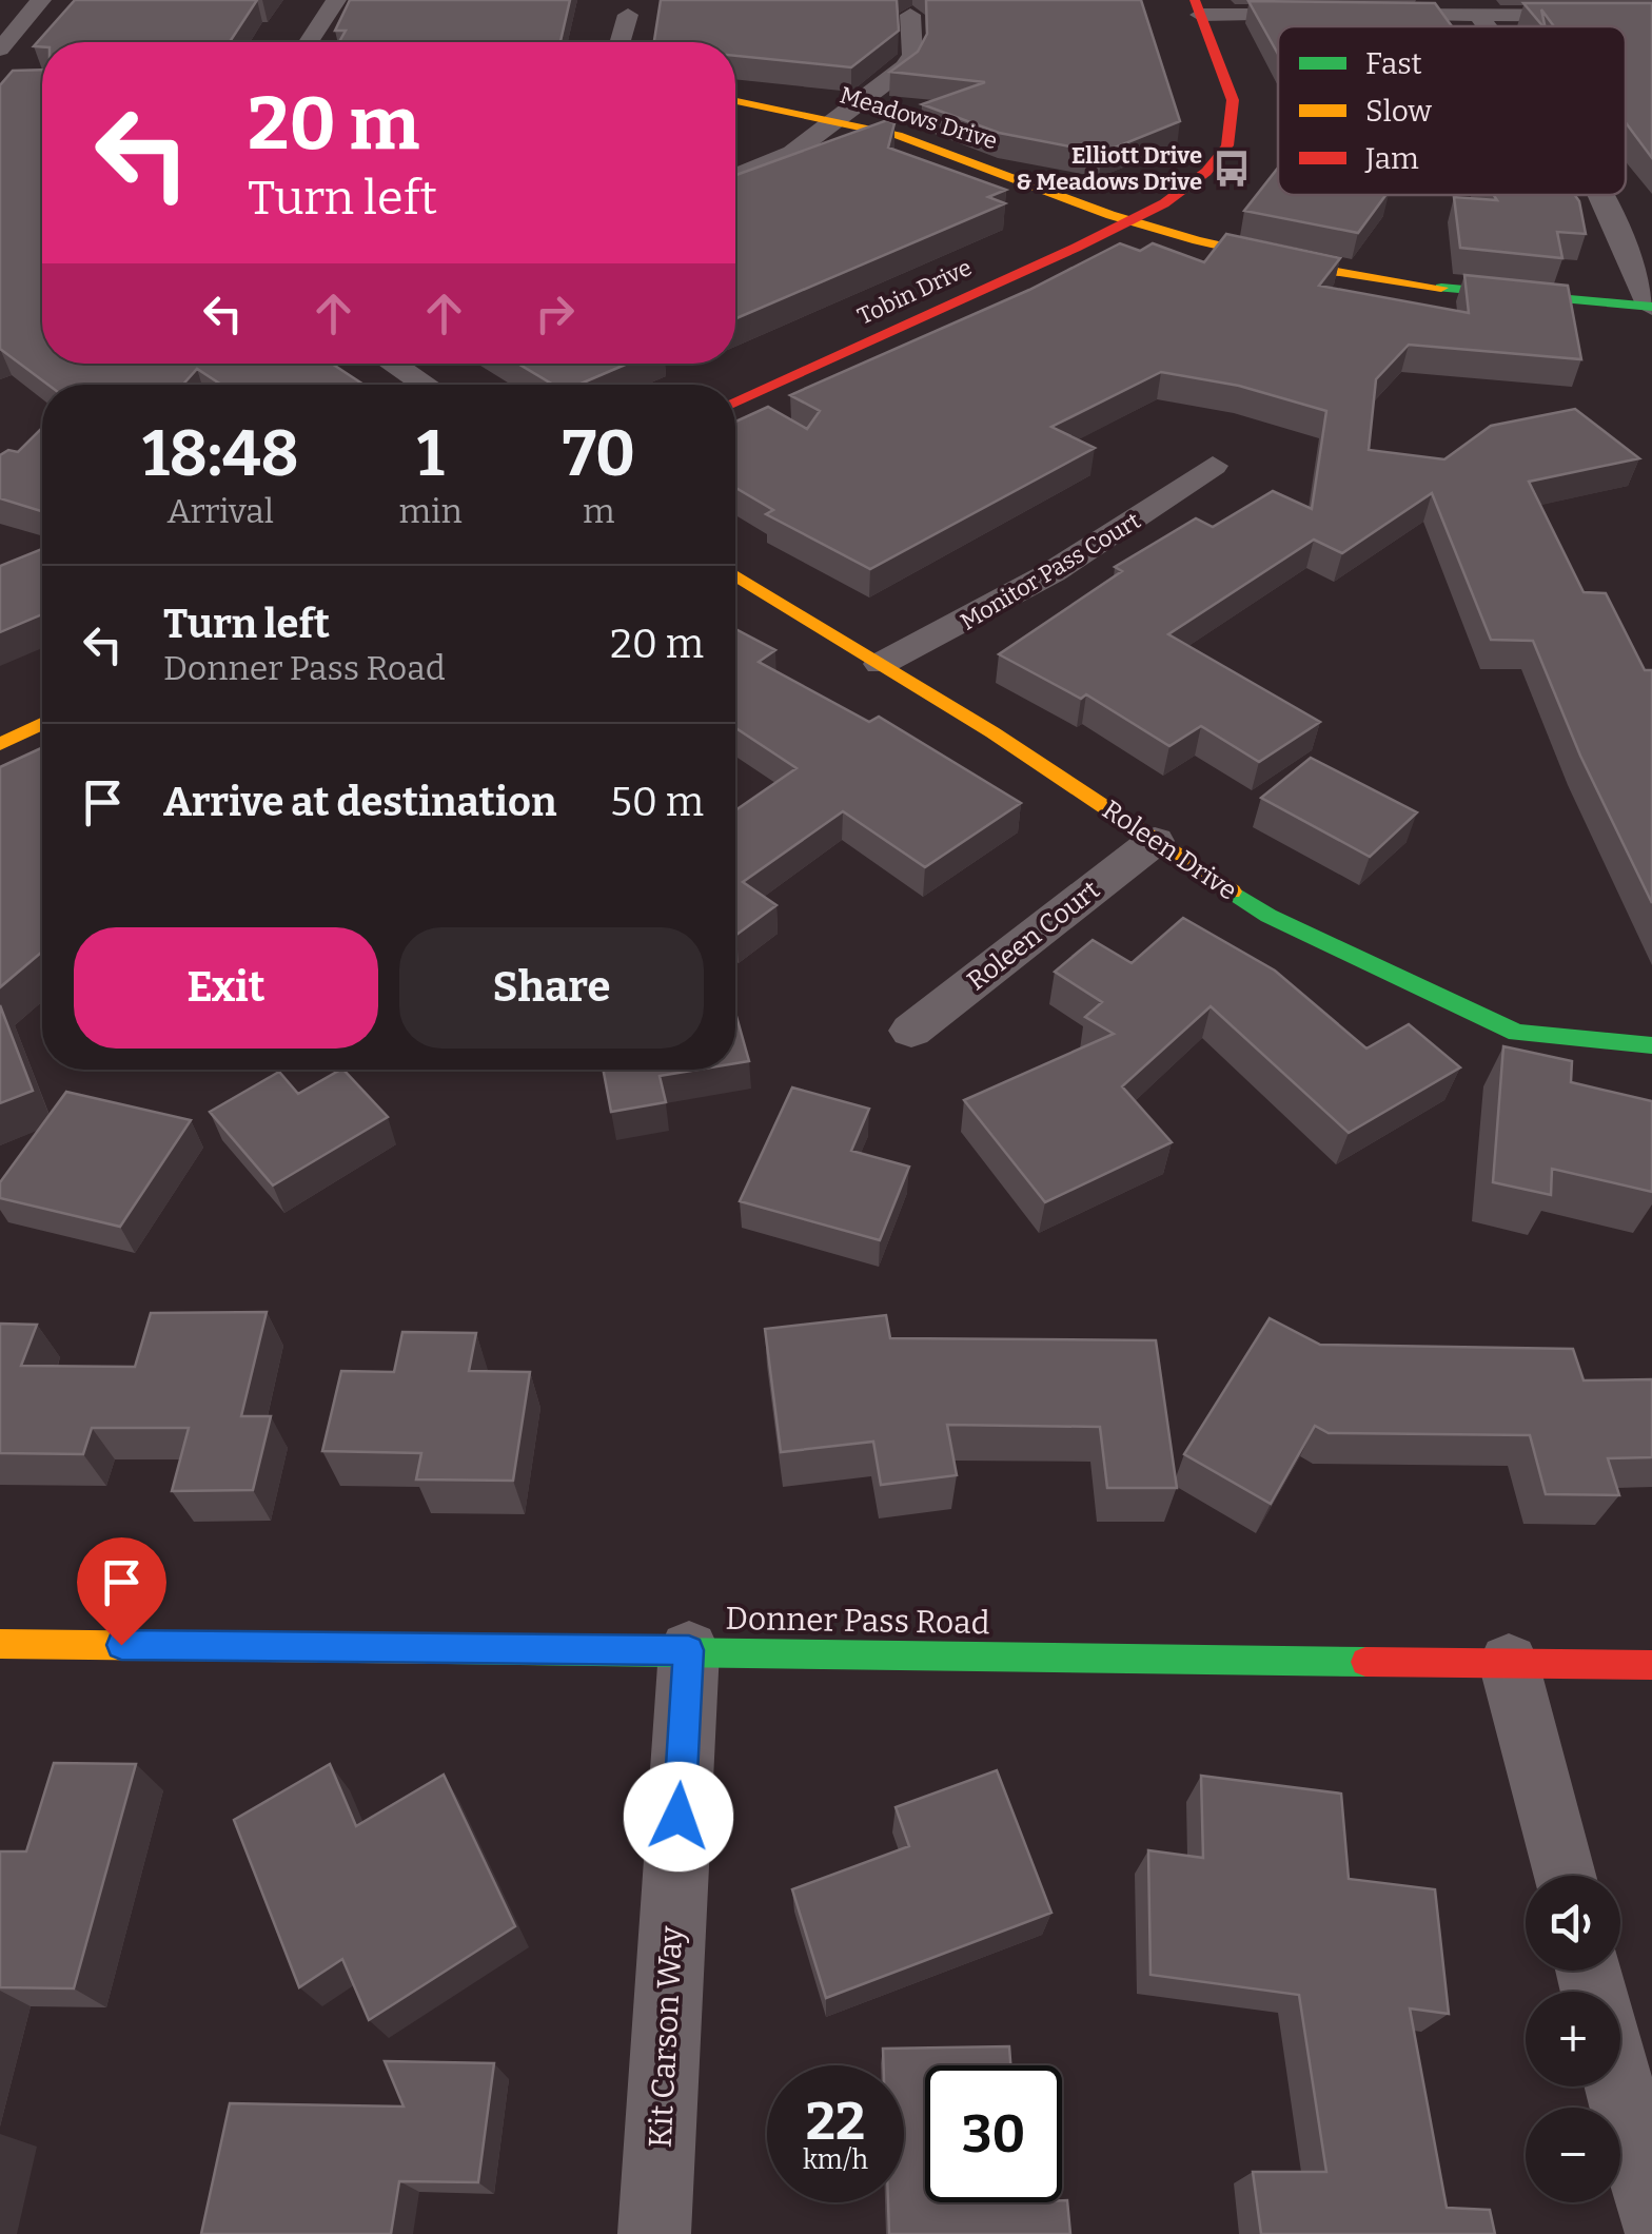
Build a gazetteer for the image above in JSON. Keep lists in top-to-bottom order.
{
  "streets": {
    "street": [
      "Meadows Drive",
      "Tobin Drive",
      "Monitor Pass Court",
      "Roleen Drive",
      "Roleen Court",
      "Donner Pass Road",
      "Kit Carson Way"
    ]
  },
  "crossings": [
    ["Meadows Drive", "Tobin Drive"],
    ["Monitor Pass Court", "Roleen Drive"],
    ["Roleen Drive", "Roleen Court"],
    ["Donner Pass Road", "Kit Carson Way"]
  ],
  "places": {
    "bus stop": ["Elliott Drive & Meadows Drive"]
  },
  "legend": ["Fast", "Slow", "Jam"],
  "page": {
    "turn": ["20 m", "Turn left"],
    "eta": [
      "18:48",
      "Arrival",
      "1",
      "min",
      "70",
      "m"
    ],
    "list": [
      {
        "name": "Turn left",
        "note": "Donner Pass Road",
        "value": "20 m"
      },
      {
        "name": "Arrive at destination",
        "value": "50 m"
      }
    ],
    "buttons": ["Exit", "Share"],
    "map_buttons": ["+", "−"],
    "speed": "22 km/h",
    "limit": "30"
  }
}
